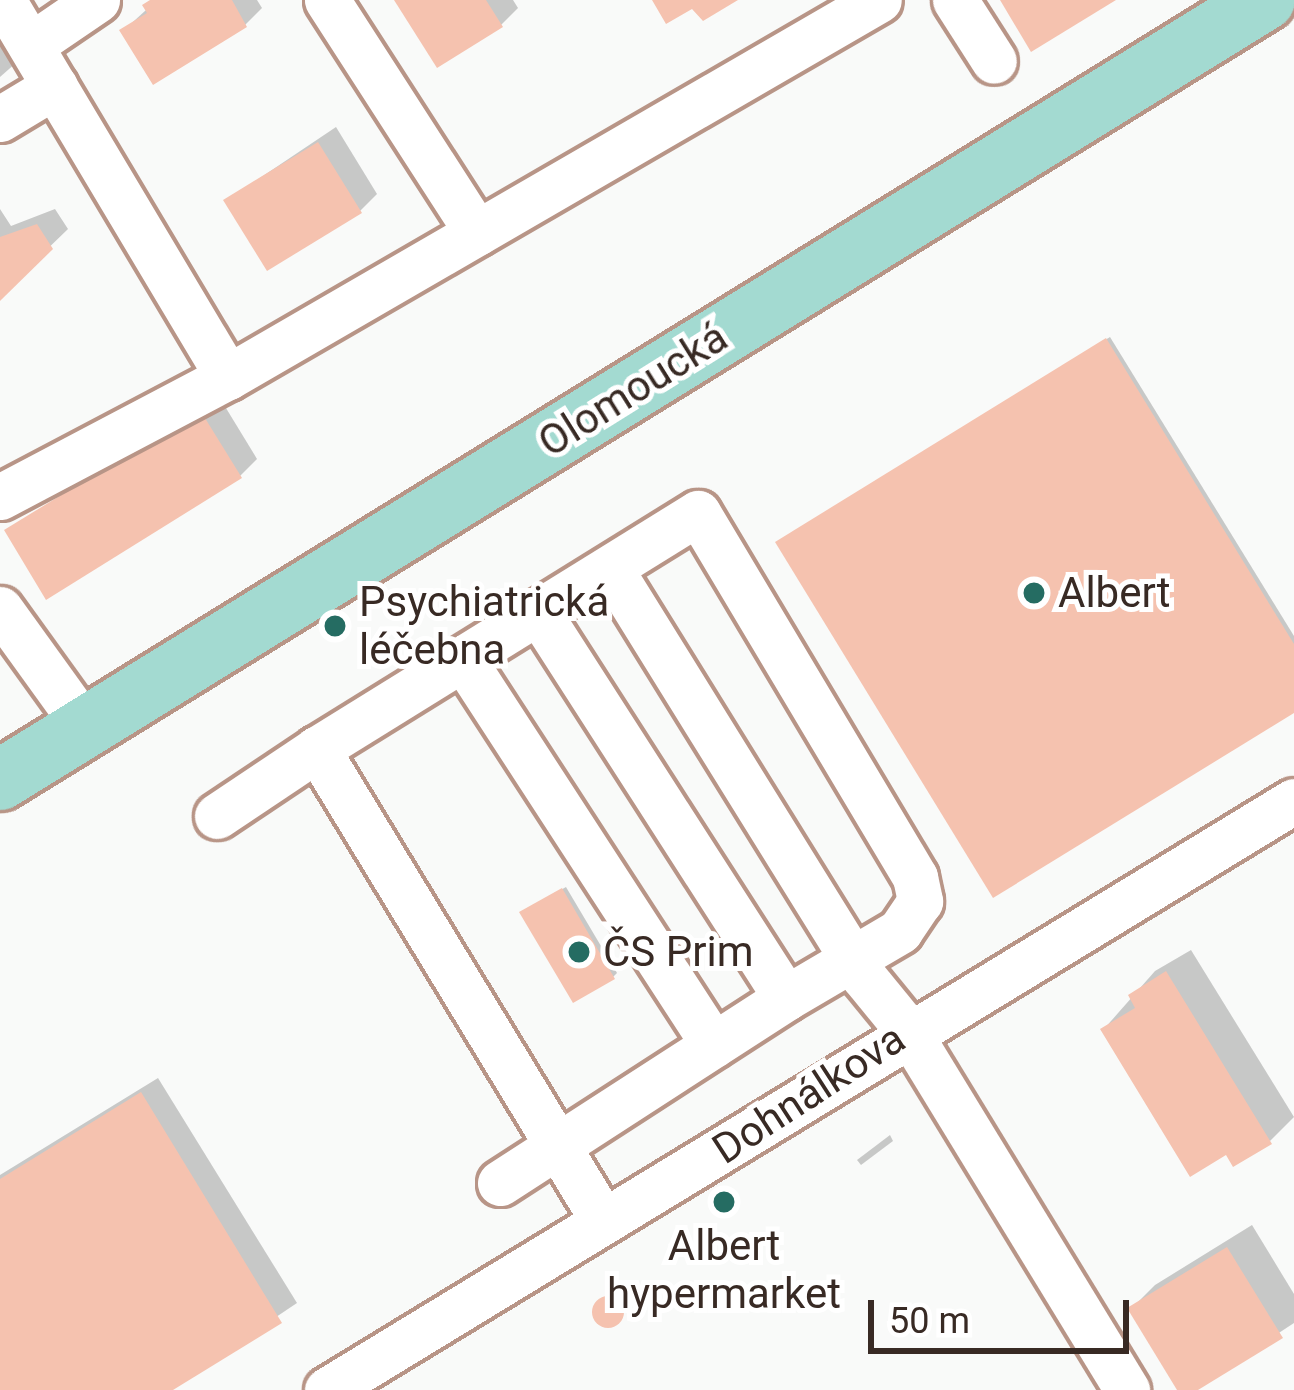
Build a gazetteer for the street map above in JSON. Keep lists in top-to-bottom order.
{
  "streets": {
    "main road": ["Olomoucká"],
    "street": ["Dohnálkova"]
  },
  "places": [
    "Albert",
    "Psychiatrická léčebna",
    "ČS Prim",
    "Albert hypermarket"
  ],
  "scale_bar": "50 m"
}
